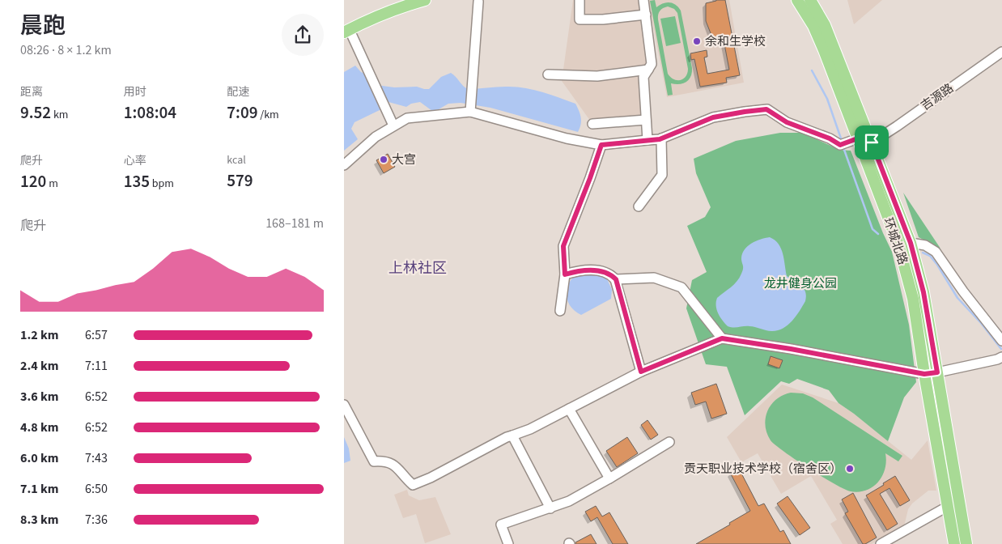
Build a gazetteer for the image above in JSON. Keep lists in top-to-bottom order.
{
  "streets": {
    "main road": ["环城北路"],
    "street": ["吉源路"]
  },
  "crossings": [
    ["吉源路", "环城北路"]
  ],
  "districts": ["上林社区"],
  "parks": ["龙井健身公园"],
  "places": ["余和生学校", "大宫", "贡天职业技术学校（宿舍区）"],
  "page": {
    "heading": ["晨跑", "08:26 · 8 × 1.2 km"],
    "stats": [
      ["距离", "9.52 km"],
      ["用时", "1:08:04"],
      ["配速", "7:09 /km"],
      ["爬升", "120 m"],
      ["心率", "135 bpm"],
      ["kcal", "579"]
    ],
    "chart": ["爬升", "168–181 m"],
    "list": [
      {
        "name": "1.2 km",
        "note": "6:57"
      },
      {
        "name": "2.4 km",
        "note": "7:11"
      },
      {
        "name": "3.6 km",
        "note": "6:52"
      },
      {
        "name": "4.8 km",
        "note": "6:52"
      },
      {
        "name": "6.0 km",
        "note": "7:43"
      },
      {
        "name": "7.1 km",
        "note": "6:50"
      },
      {
        "name": "8.3 km",
        "note": "7:36"
      }
    ]
  }
}
